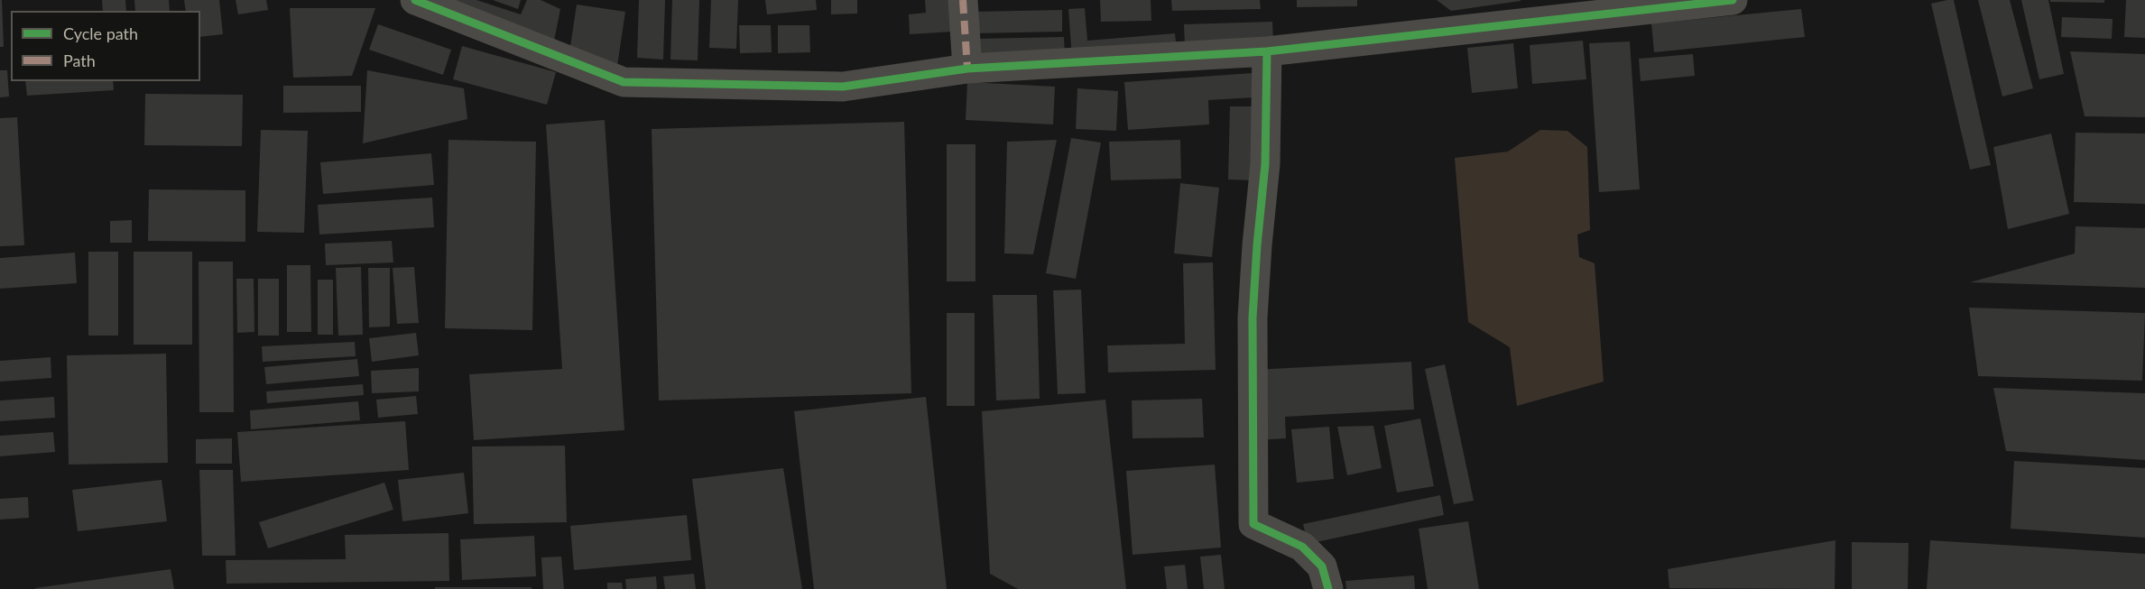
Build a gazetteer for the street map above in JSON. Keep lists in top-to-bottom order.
{
  "legend": ["Cycle path", "Path"]
}
